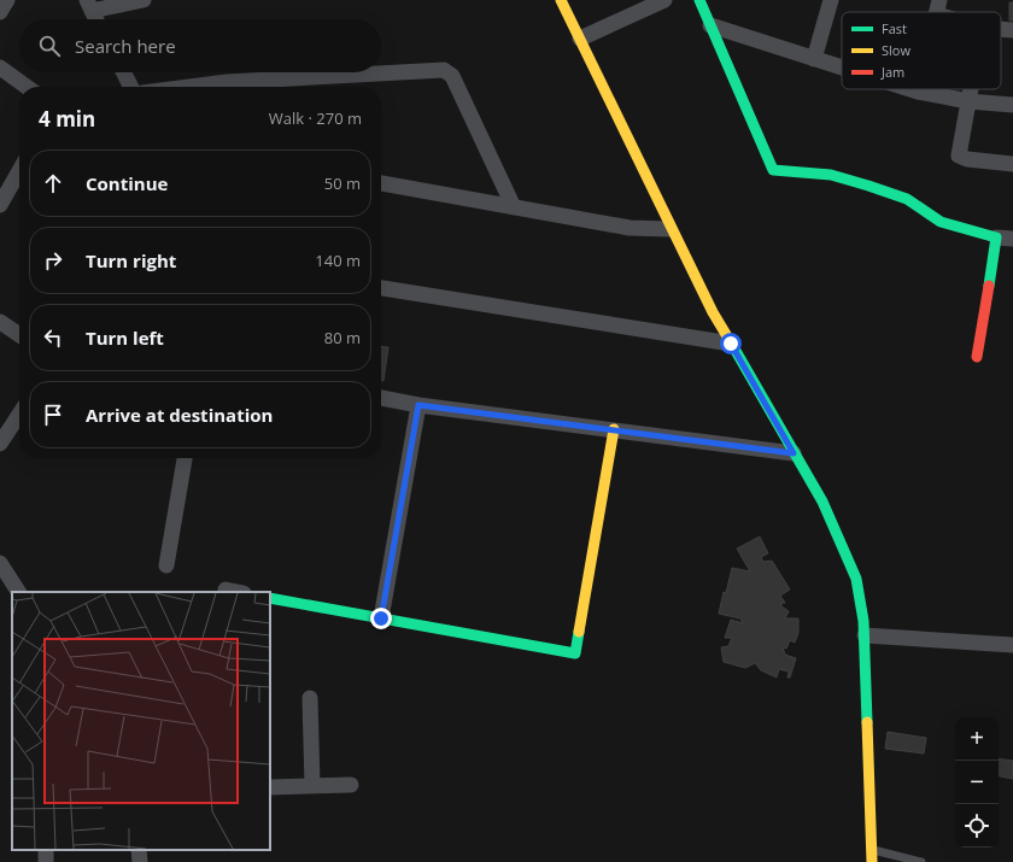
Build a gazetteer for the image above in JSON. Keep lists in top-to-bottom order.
{
  "legend": ["Fast", "Slow", "Jam"],
  "page": {
    "search": "Search here",
    "heading": ["4 min", "Walk · 270 m"],
    "list": [
      ["Continue", "50 m"],
      ["Turn right", "140 m"],
      ["Turn left", "80 m"],
      "Arrive at destination"
    ],
    "map_buttons": ["+", "−"]
  }
}
